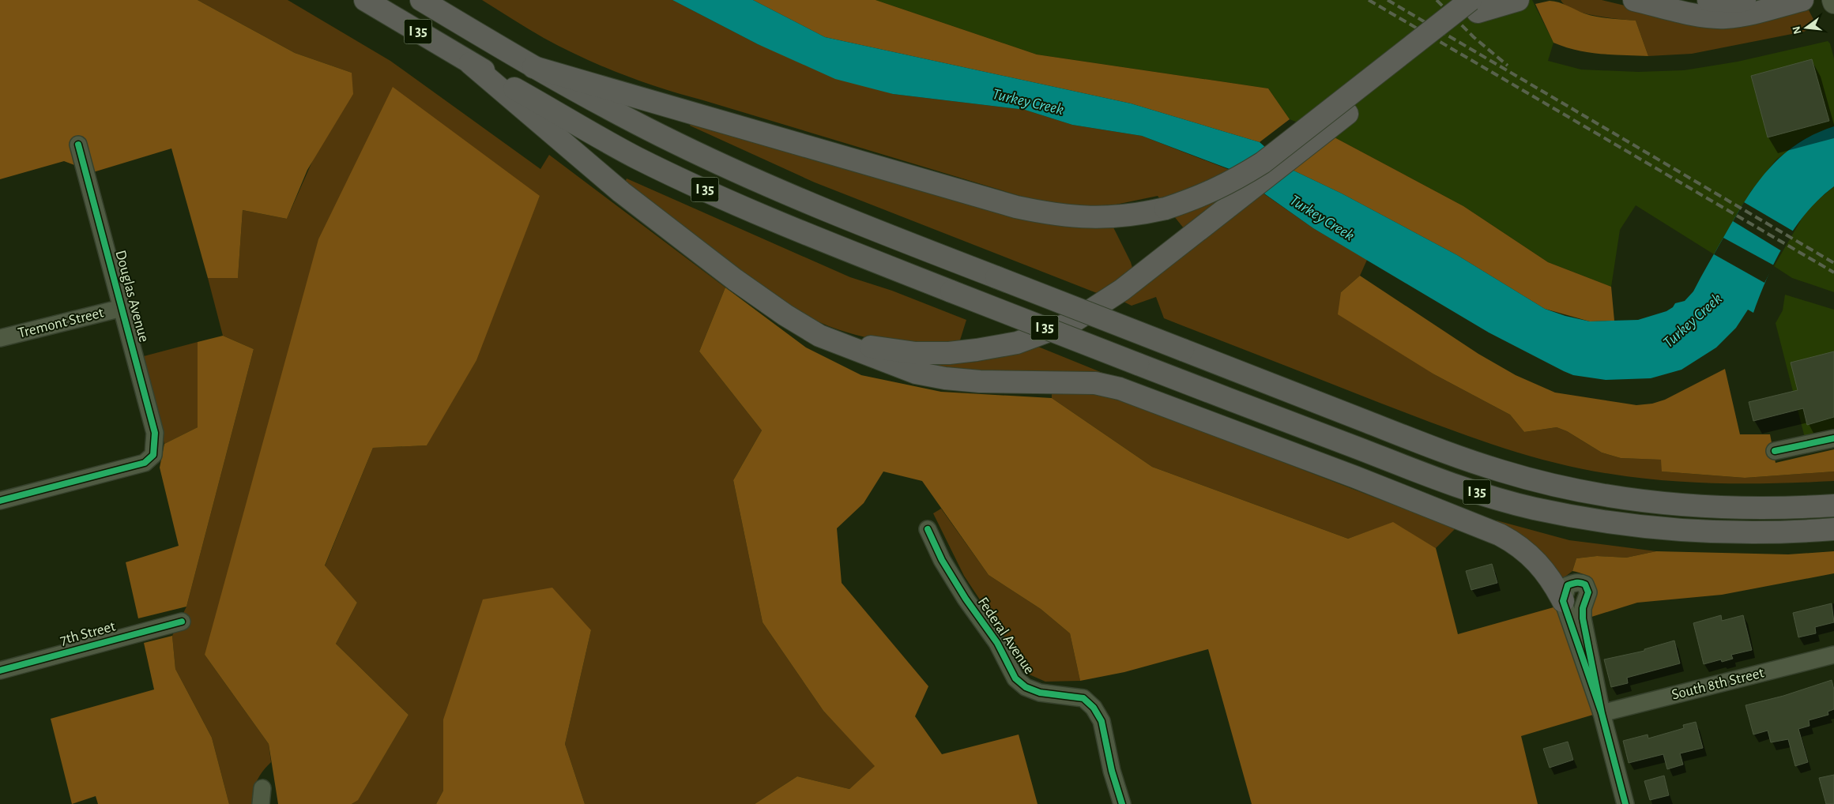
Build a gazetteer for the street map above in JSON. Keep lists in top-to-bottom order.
{
  "streets": {
    "highway": ["I 35"],
    "street": [
      "Douglas Avenue",
      "Tremont Street",
      "7th Street",
      "Federal Avenue",
      "South 8th Street"
    ]
  },
  "crossings": [
    ["Douglas Avenue", "Tremont Street"]
  ],
  "water": ["Turkey Creek"],
  "north": "left"
}
